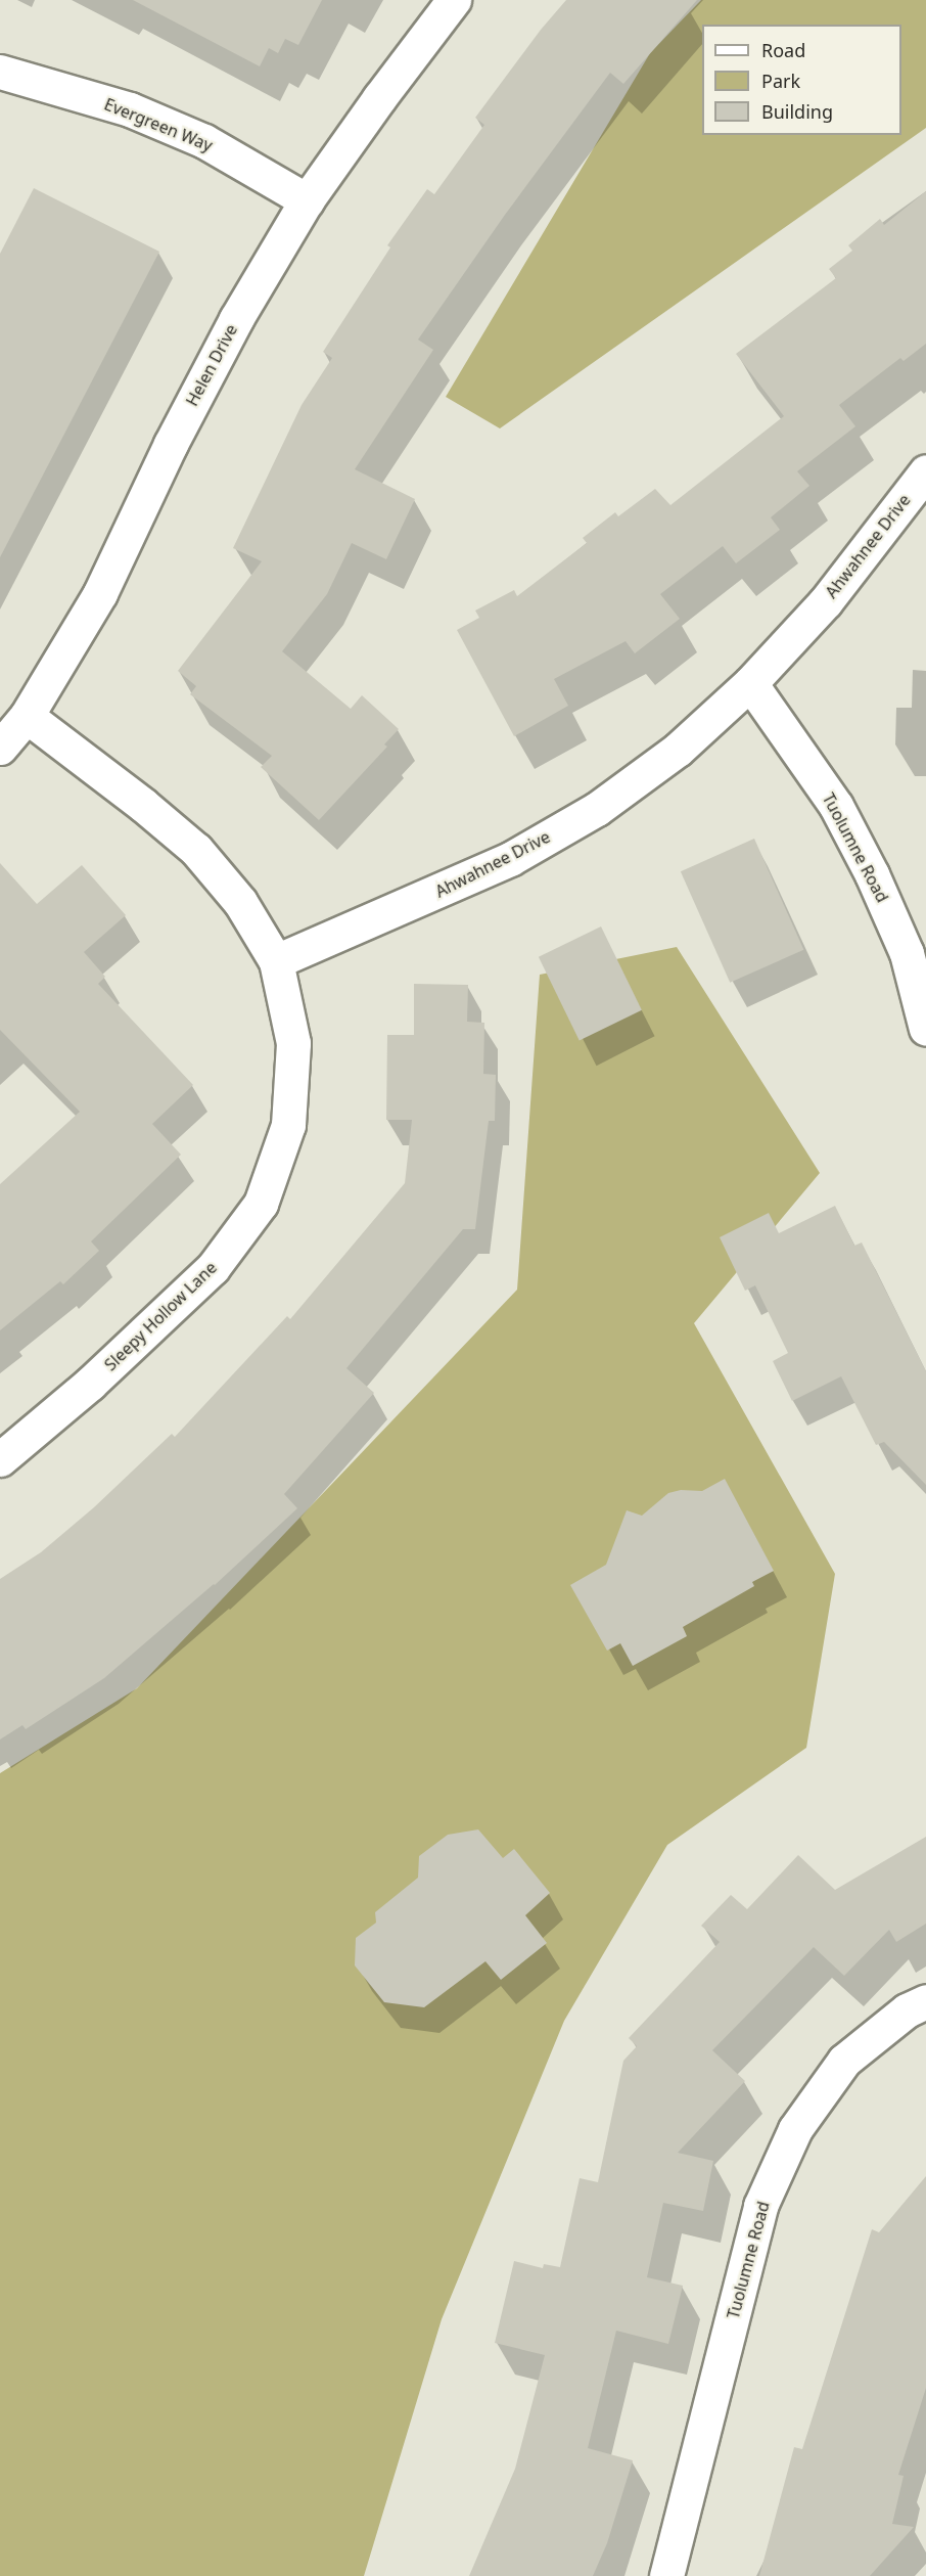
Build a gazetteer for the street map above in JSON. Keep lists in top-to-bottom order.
{
  "streets": {
    "street": [
      "Evergreen Way",
      "Helen Drive",
      "Ahwahnee Drive",
      "Tuolumne Road",
      "Sleepy Hollow Lane"
    ]
  },
  "crossings": [
    ["Evergreen Way", "Helen Drive"],
    ["Ahwahnee Drive", "Tuolumne Road"],
    ["Ahwahnee Drive", "Sleepy Hollow Lane"]
  ],
  "legend": ["Road", "Park", "Building"]
}
